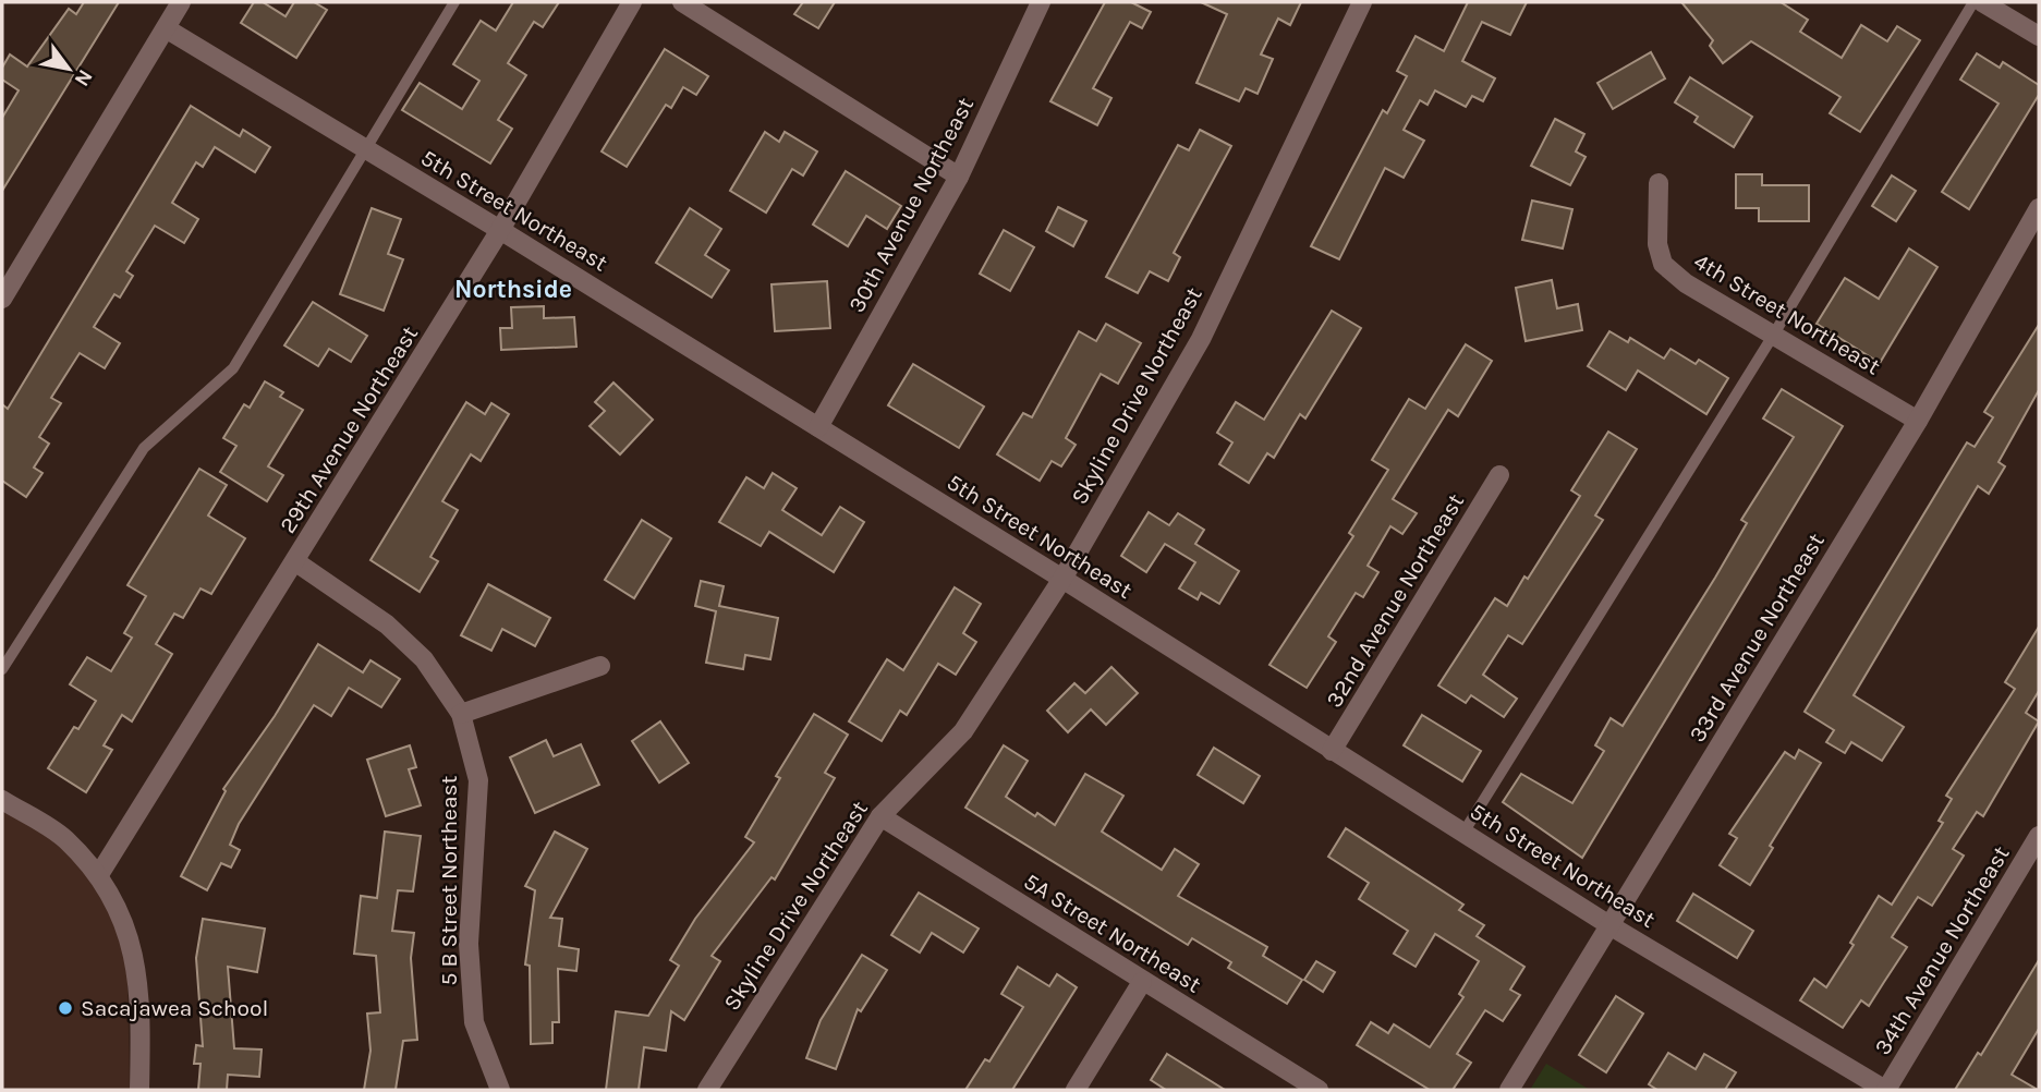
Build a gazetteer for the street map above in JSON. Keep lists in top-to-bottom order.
{
  "streets": {
    "street": [
      "30th Avenue Northeast",
      "5th Street Northeast",
      "4th Street Northeast",
      "Skyline Drive Northeast",
      "29th Avenue Northeast",
      "32nd Avenue Northeast",
      "33rd Avenue Northeast",
      "5 B Street Northeast",
      "5A Street Northeast",
      "34th Avenue Northeast"
    ]
  },
  "crossings": [
    ["30th Avenue Northeast", "5th Street Northeast"],
    ["5th Street Northeast", "Skyline Drive Northeast"],
    ["5th Street Northeast", "29th Avenue Northeast"],
    ["5th Street Northeast", "32nd Avenue Northeast"],
    ["5th Street Northeast", "33rd Avenue Northeast"],
    ["5th Street Northeast", "34th Avenue Northeast"],
    ["4th Street Northeast", "33rd Avenue Northeast"],
    ["Skyline Drive Northeast", "5A Street Northeast"],
    ["29th Avenue Northeast", "5 B Street Northeast"]
  ],
  "districts": ["Northside"],
  "places": ["Sacajawea School"],
  "north": "bottom right"
}
